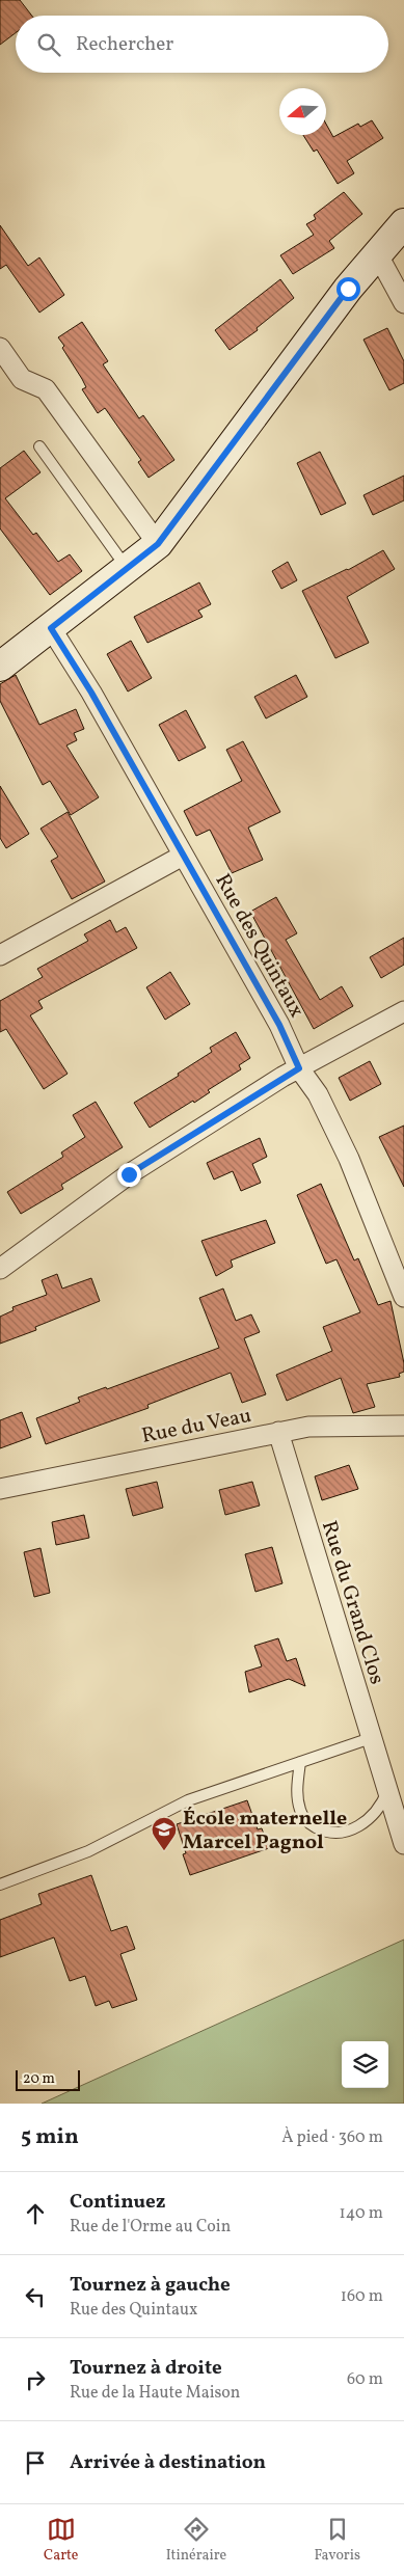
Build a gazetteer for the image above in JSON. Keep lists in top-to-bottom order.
{
  "streets": {
    "street": ["Rue des Quintaux", "Rue du Veau", "Rue du Grand Clos"]
  },
  "crossings": [
    ["Rue du Veau", "Rue du Grand Clos"]
  ],
  "places": {
    "school or university": ["École maternelle Marcel Pagnol"]
  },
  "scale_bar": "20 m",
  "north": "left",
  "page": {
    "search": "Rechercher",
    "scale": "20 m",
    "heading": ["5 min", "À pied · 360 m"],
    "list": [
      ["Continuez", "Rue de l'Orme au Coin", "140 m"],
      ["Tournez à gauche", "Rue des Quintaux", "160 m"],
      ["Tournez à droite", "Rue de la Haute Maison", "60 m"],
      "Arrivée à destination"
    ],
    "nav": ["Carte", "Itinéraire", "Favoris"]
  }
}
